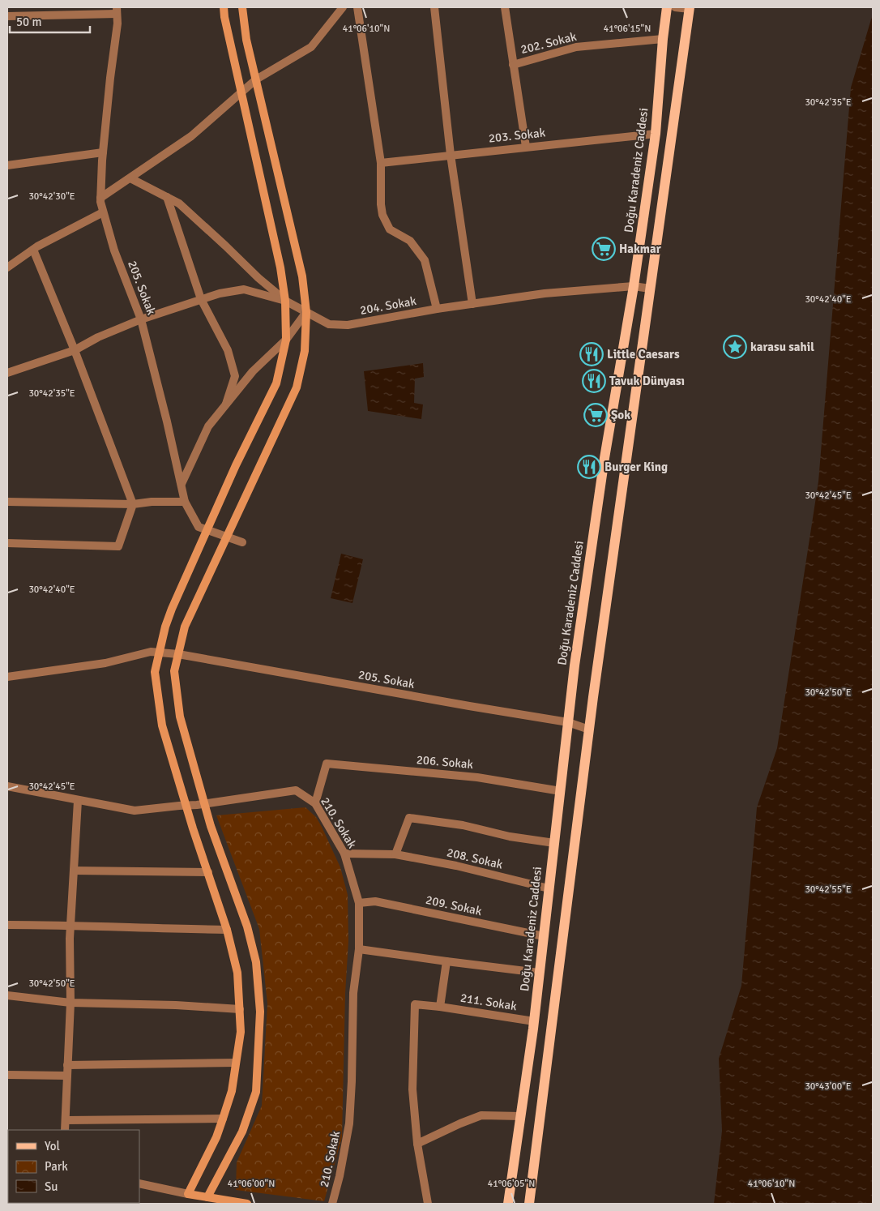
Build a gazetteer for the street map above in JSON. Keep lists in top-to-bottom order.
{
  "streets": {
    "main road": ["Doğu Karadeniz Caddesi"],
    "street": [
      "202. Sokak",
      "203. Sokak",
      "205. Sokak",
      "204. Sokak",
      "206. Sokak",
      "210. Sokak",
      "208. Sokak",
      "209. Sokak",
      "211. Sokak"
    ]
  },
  "crossings": [
    ["202. Sokak", "Doğu Karadeniz Caddesi"],
    ["203. Sokak", "Doğu Karadeniz Caddesi"],
    ["Doğu Karadeniz Caddesi", "205. Sokak"],
    ["Doğu Karadeniz Caddesi", "204. Sokak"],
    ["Doğu Karadeniz Caddesi", "206. Sokak"],
    ["Doğu Karadeniz Caddesi", "208. Sokak"],
    ["Doğu Karadeniz Caddesi", "209. Sokak"],
    ["Doğu Karadeniz Caddesi", "211. Sokak"],
    ["205. Sokak", "204. Sokak"],
    ["206. Sokak", "210. Sokak"],
    ["210. Sokak", "208. Sokak"],
    ["210. Sokak", "209. Sokak"]
  ],
  "places": {
    "supermarket": ["Hakmar", "Şok"],
    "place": ["karasu sahil"],
    "restaurant": ["Little Caesars", "Tavuk Dünyası", "Burger King"]
  },
  "legend": ["Yol", "Park", "Su"],
  "scale_bar": "50 m",
  "coordinates": [
    "41°06'10\"N",
    "41°06'15\"N",
    "30°42'35\"E",
    "30°42'30\"E",
    "30°42'40\"E",
    "30°42'45\"E",
    "30°42'50\"E",
    "30°42'55\"E",
    "30°43'00\"E",
    "41°06'00\"N",
    "41°06'05\"N"
  ]
}
